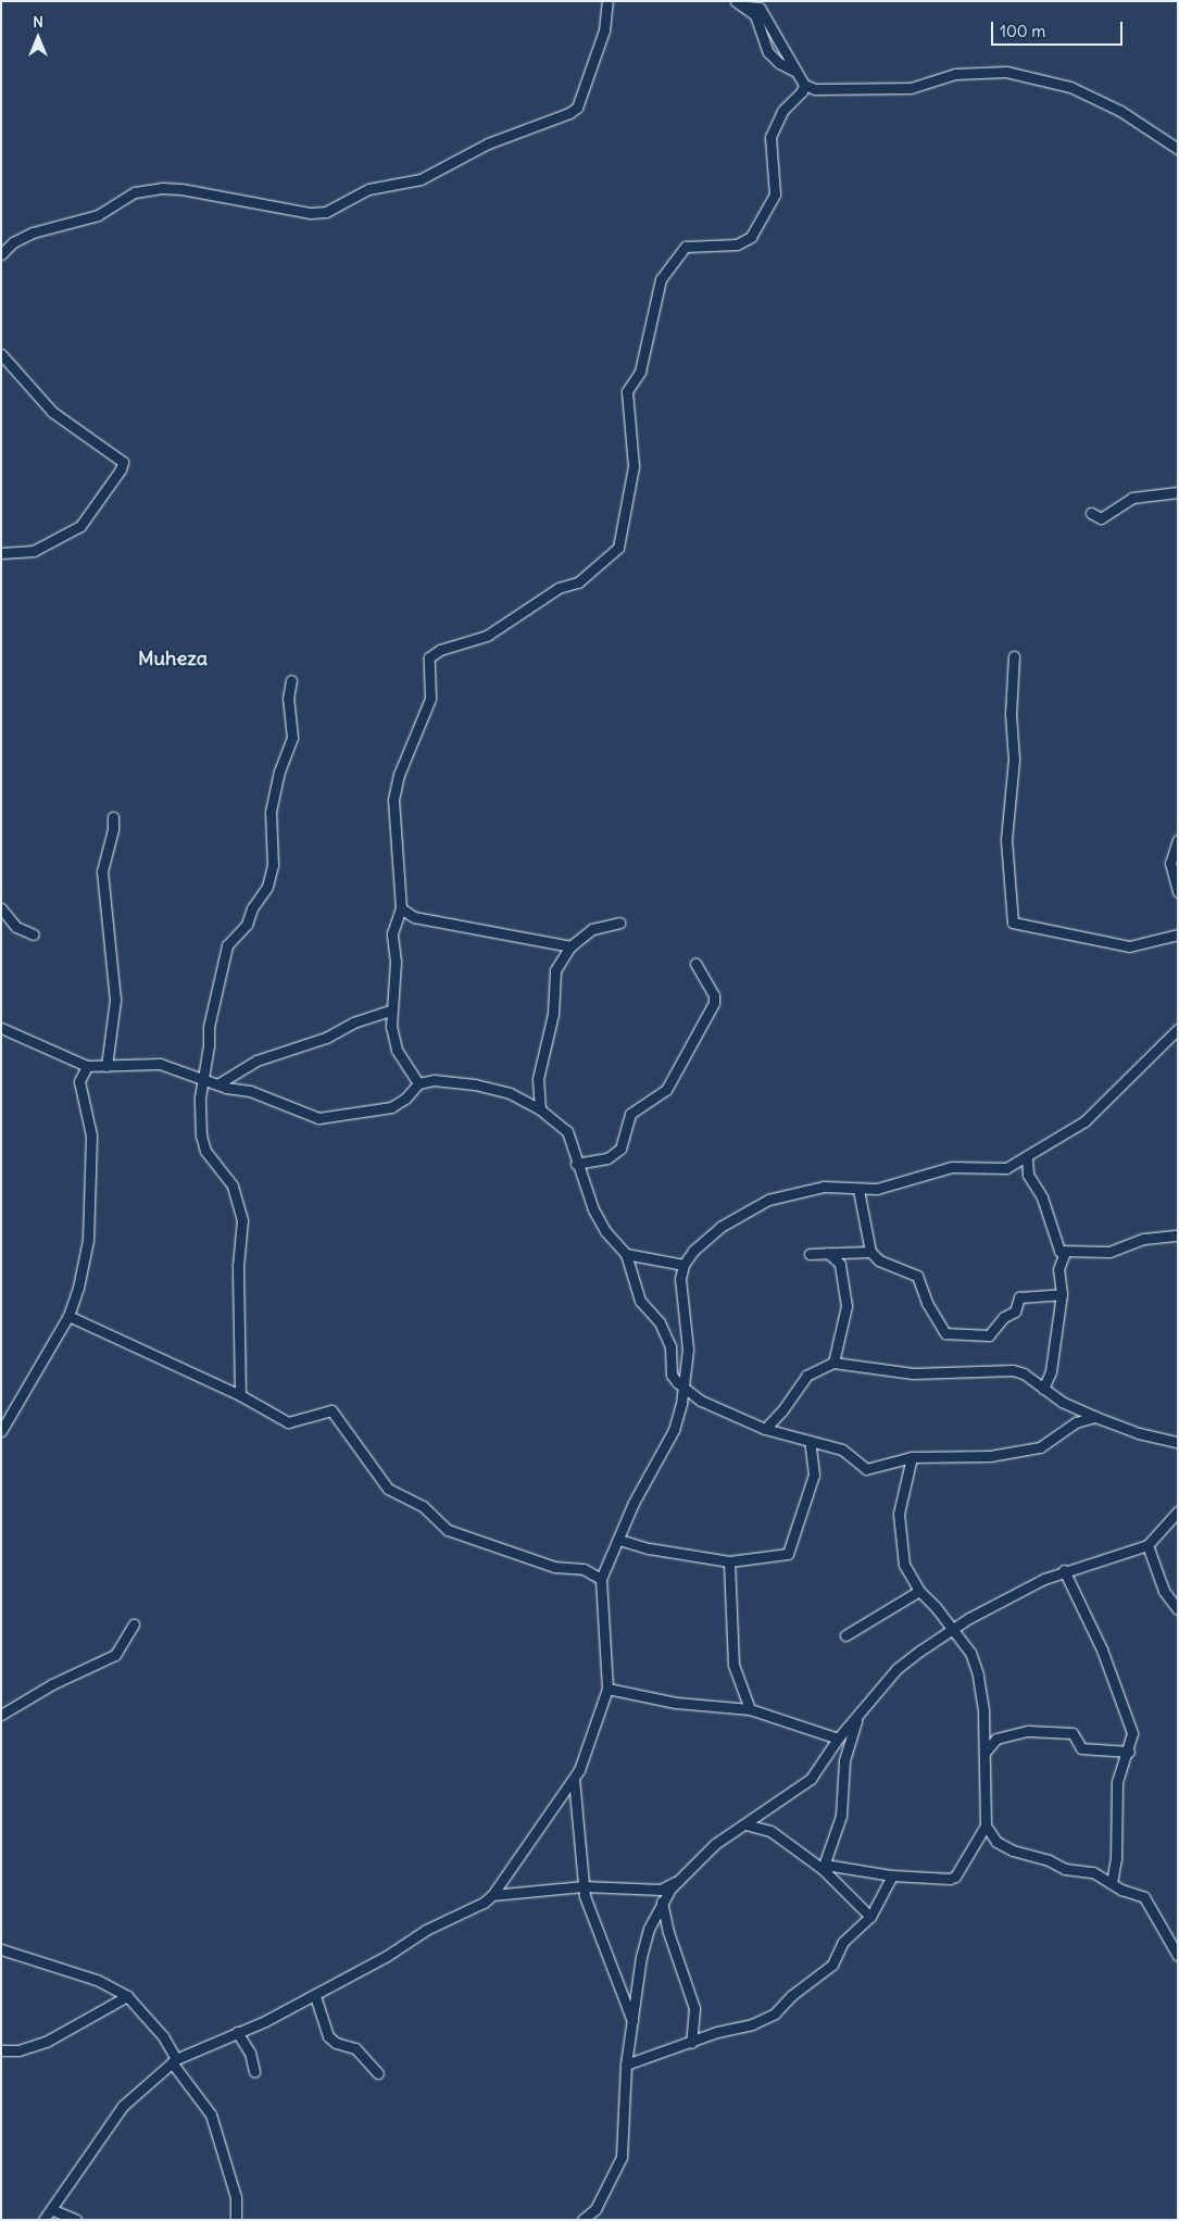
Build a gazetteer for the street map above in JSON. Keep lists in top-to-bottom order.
{
  "districts": ["Muheza"],
  "scale_bar": "100 m",
  "north": "top"
}
